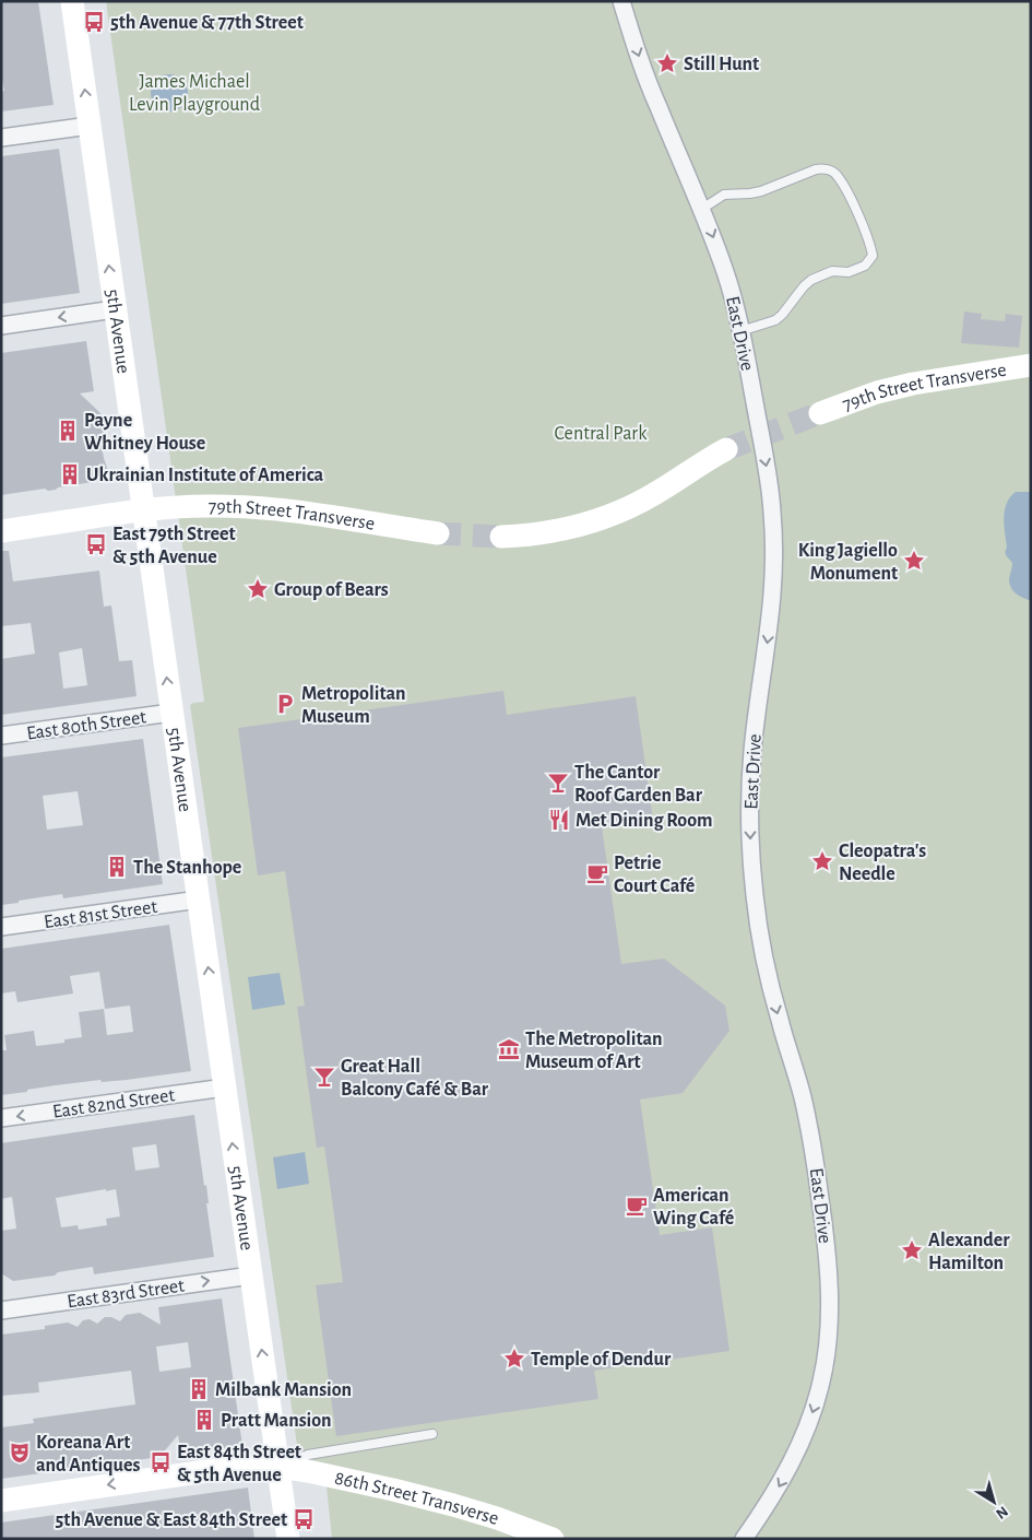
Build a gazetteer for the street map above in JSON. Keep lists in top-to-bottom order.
{
  "streets": {
    "main road": ["5th Avenue", "79th Street Transverse", "86th Street Transverse"],
    "street": [
      "East Drive",
      "East 80th Street",
      "East 81st Street",
      "East 82nd Street",
      "East 83rd Street"
    ]
  },
  "crossings": [
    ["5th Avenue", "79th Street Transverse"],
    ["5th Avenue", "East 80th Street"],
    ["5th Avenue", "East 81st Street"],
    ["5th Avenue", "East 82nd Street"],
    ["5th Avenue", "East 83rd Street"],
    ["5th Avenue", "86th Street Transverse"]
  ],
  "one_way": [
    "5th Avenue",
    "East Drive",
    "East 82nd Street",
    "East 83rd Street",
    "86th Street Transverse"
  ],
  "parks": ["James Michael Levin Playground", "Central Park"],
  "places": {
    "bus stop": [
      "5th Avenue & 77th Street",
      "East 79th Street & 5th Avenue",
      "East 84th Street & 5th Avenue",
      "5th Avenue & East 84th Street"
    ],
    "place": [
      "Still Hunt",
      "King Jagiello Monument",
      "Group of Bears",
      "Cleopatra's Needle",
      "Alexander Hamilton",
      "Temple of Dendur"
    ],
    "building": [
      "Payne Whitney House",
      "Ukrainian Institute of America",
      "The Stanhope",
      "Milbank Mansion",
      "Pratt Mansion"
    ],
    "parking": ["Metropolitan Museum"],
    "bar": ["The Cantor Roof Garden Bar", "Great Hall Balcony Café & Bar"],
    "restaurant": ["Met Dining Room"],
    "cafe": ["Petrie Court Café", "American Wing Café"],
    "museum": ["The Metropolitan Museum of Art"],
    "theatre": ["Koreana Art and Antiques"]
  },
  "north": "bottom right"
}
